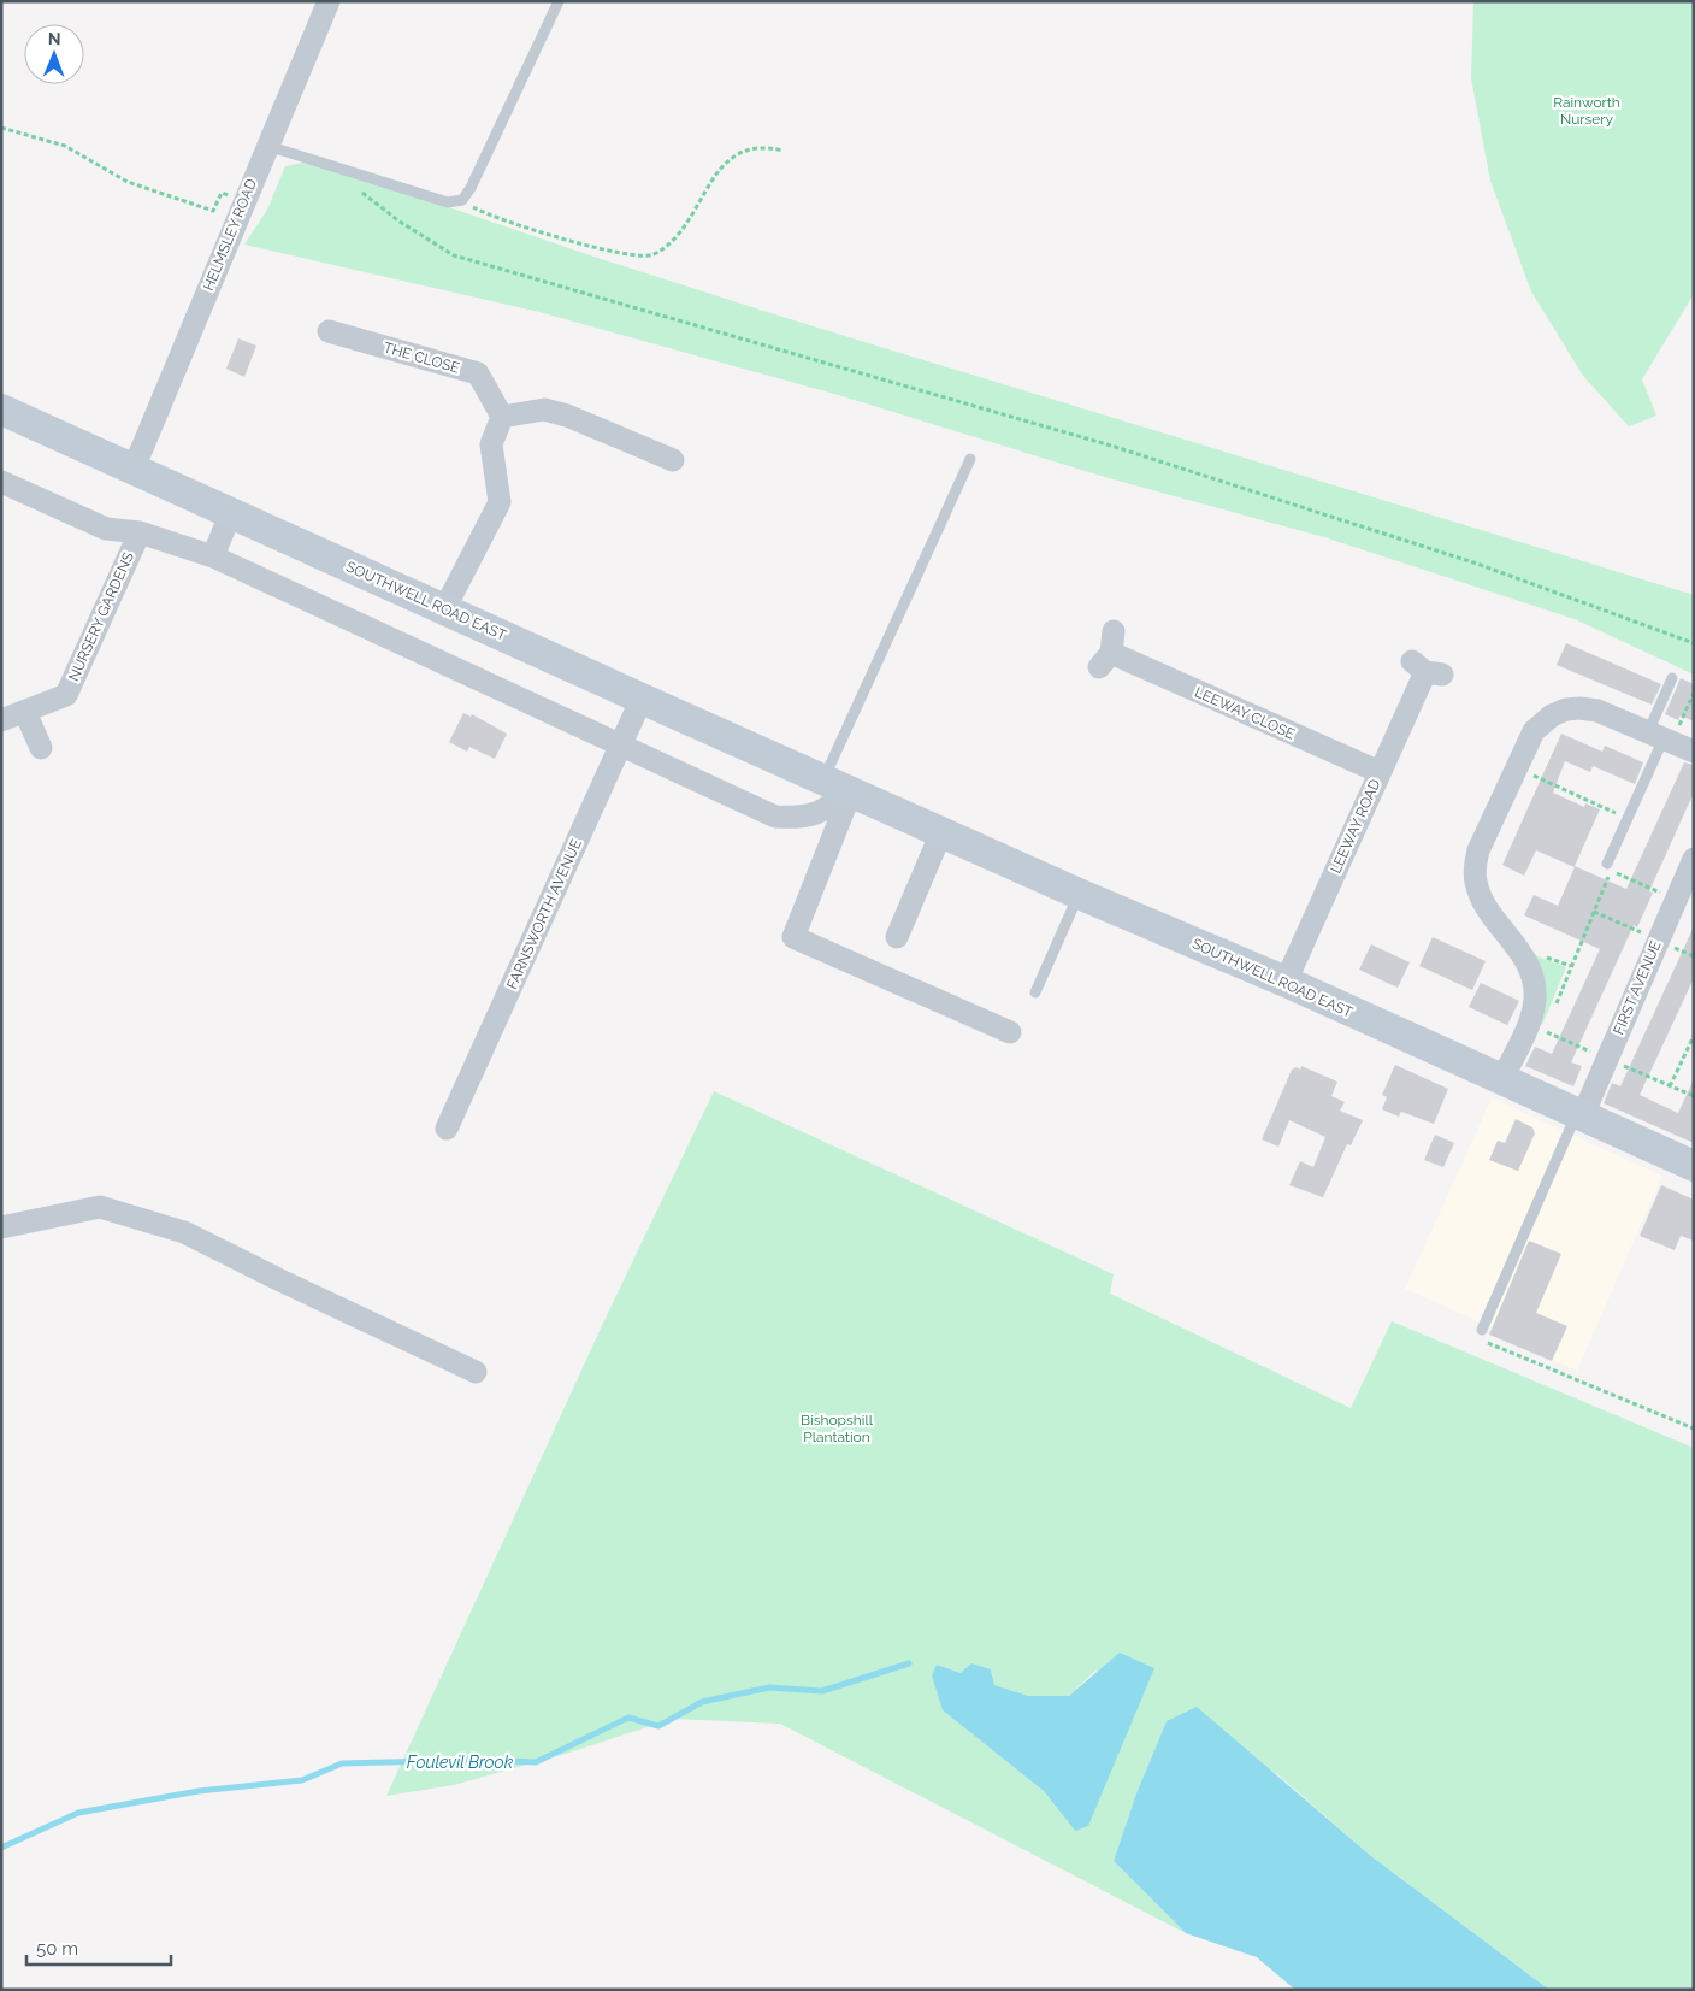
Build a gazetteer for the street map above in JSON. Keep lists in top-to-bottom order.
{
  "streets": {
    "main road": ["SOUTHWELL ROAD EAST"],
    "street": [
      "HELMSLEY ROAD",
      "THE CLOSE",
      "NURSERY GARDENS",
      "LEEWAY CLOSE",
      "LEEWAY ROAD",
      "FARNSWORTH AVENUE",
      "FIRST AVENUE"
    ]
  },
  "crossings": [
    ["HELMSLEY ROAD", "SOUTHWELL ROAD EAST"],
    ["SOUTHWELL ROAD EAST", "LEEWAY ROAD"],
    ["SOUTHWELL ROAD EAST", "FARNSWORTH AVENUE"],
    ["SOUTHWELL ROAD EAST", "FIRST AVENUE"],
    ["LEEWAY CLOSE", "LEEWAY ROAD"]
  ],
  "water": ["Foulevil Brook"],
  "parks": ["Rainworth Nursery", "Bishopshill Plantation"],
  "scale_bar": "50 m",
  "north": "top"
}
